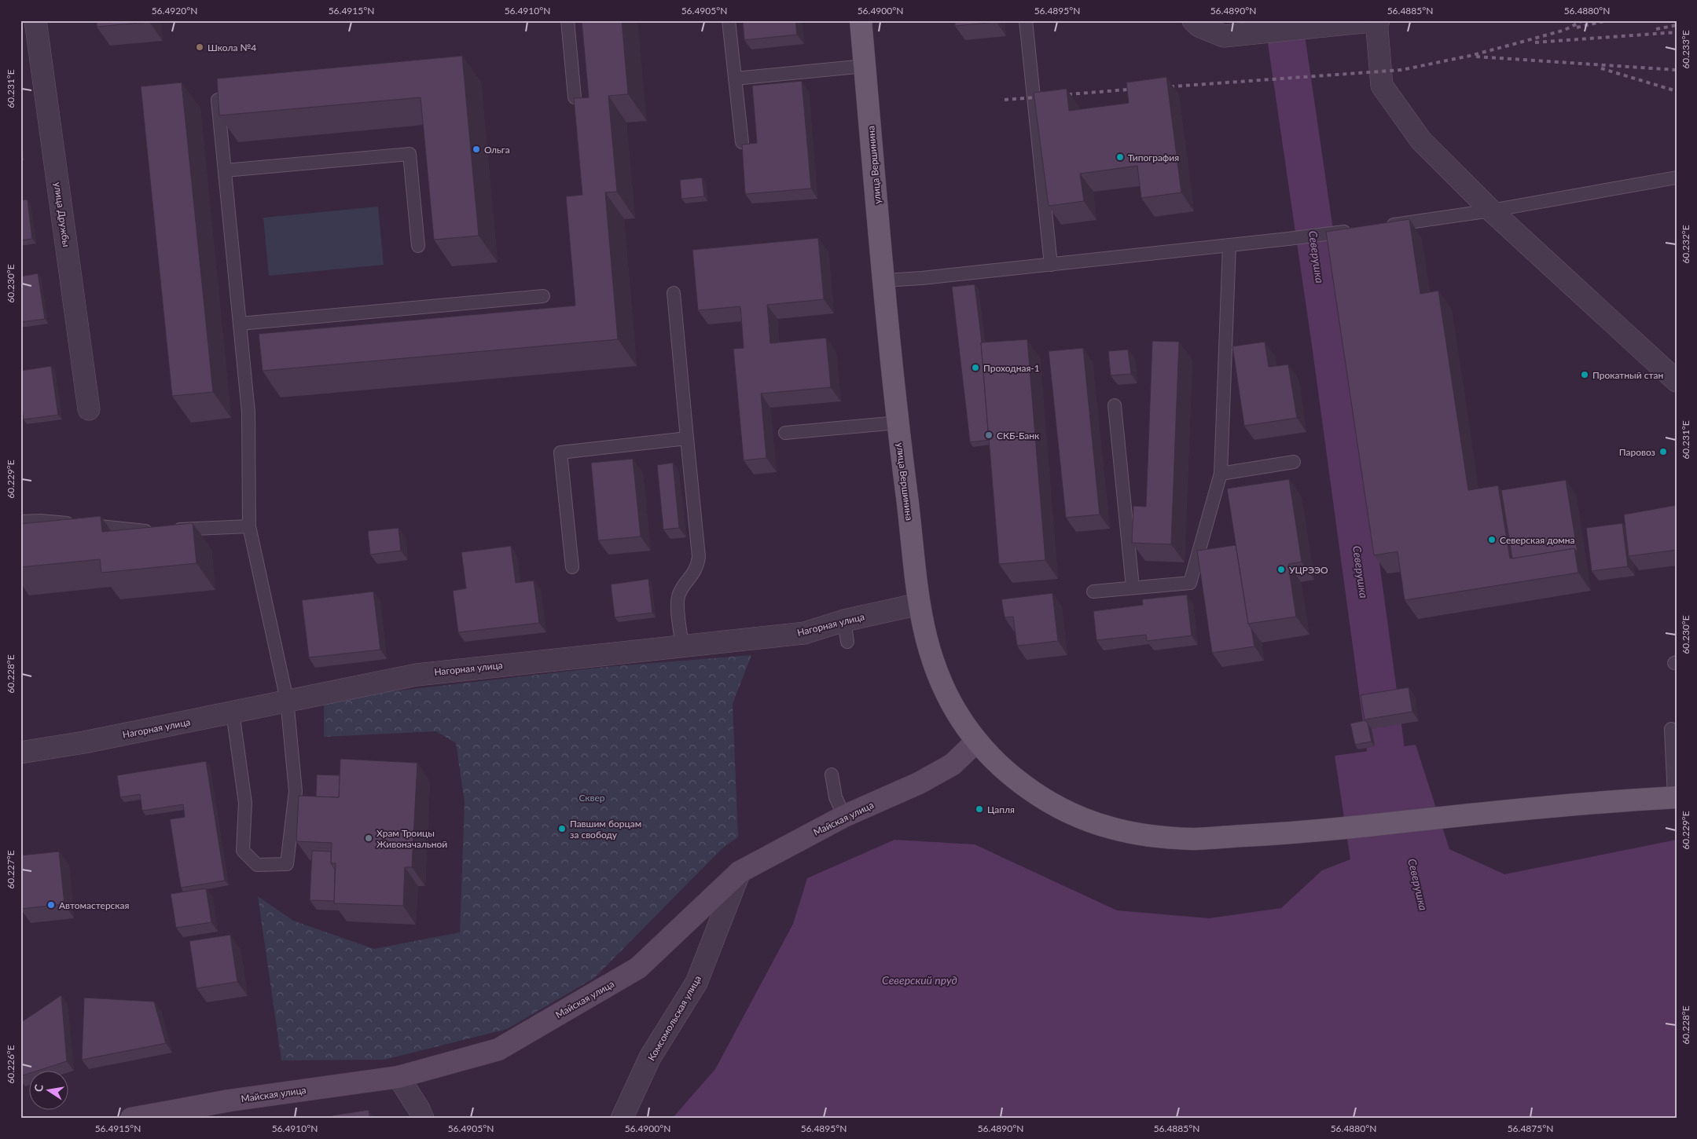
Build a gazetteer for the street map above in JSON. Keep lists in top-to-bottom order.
{
  "streets": {
    "main road": ["улица Вершинина"],
    "street": [
      "улица Дружбы",
      "Нагорная улица",
      "Майская улица",
      "Комсомольская улица"
    ]
  },
  "crossings": [
    ["улица Вершинина", "Нагорная улица"],
    ["улица Вершинина", "Майская улица"],
    ["Майская улица", "Комсомольская улица"]
  ],
  "water": ["Северушка", "Северский пруд"],
  "parks": ["Сквер"],
  "places": [
    "Школа №4",
    "Ольга",
    "Типография",
    "Проходная-1",
    "Прокатный стан",
    "СКБ-Банк",
    "Паровоз",
    "Северская домна",
    "УЦРЭЭО",
    "Цапля",
    "Павшим борцам за свободу",
    "Храм Троицы Живоначальной",
    "Автомастерская"
  ],
  "north": "left",
  "coordinates": [
    "56.4920°N",
    "56.4915°N",
    "56.4910°N",
    "56.4905°N",
    "56.4900°N",
    "56.4895°N",
    "56.4890°N",
    "56.4885°N",
    "56.4880°N",
    "60.233°E",
    "60.231°E",
    "60.232°E",
    "60.230°E",
    "60.229°E",
    "60.228°E",
    "60.227°E",
    "60.226°E",
    "56.4875°N"
  ]
}
